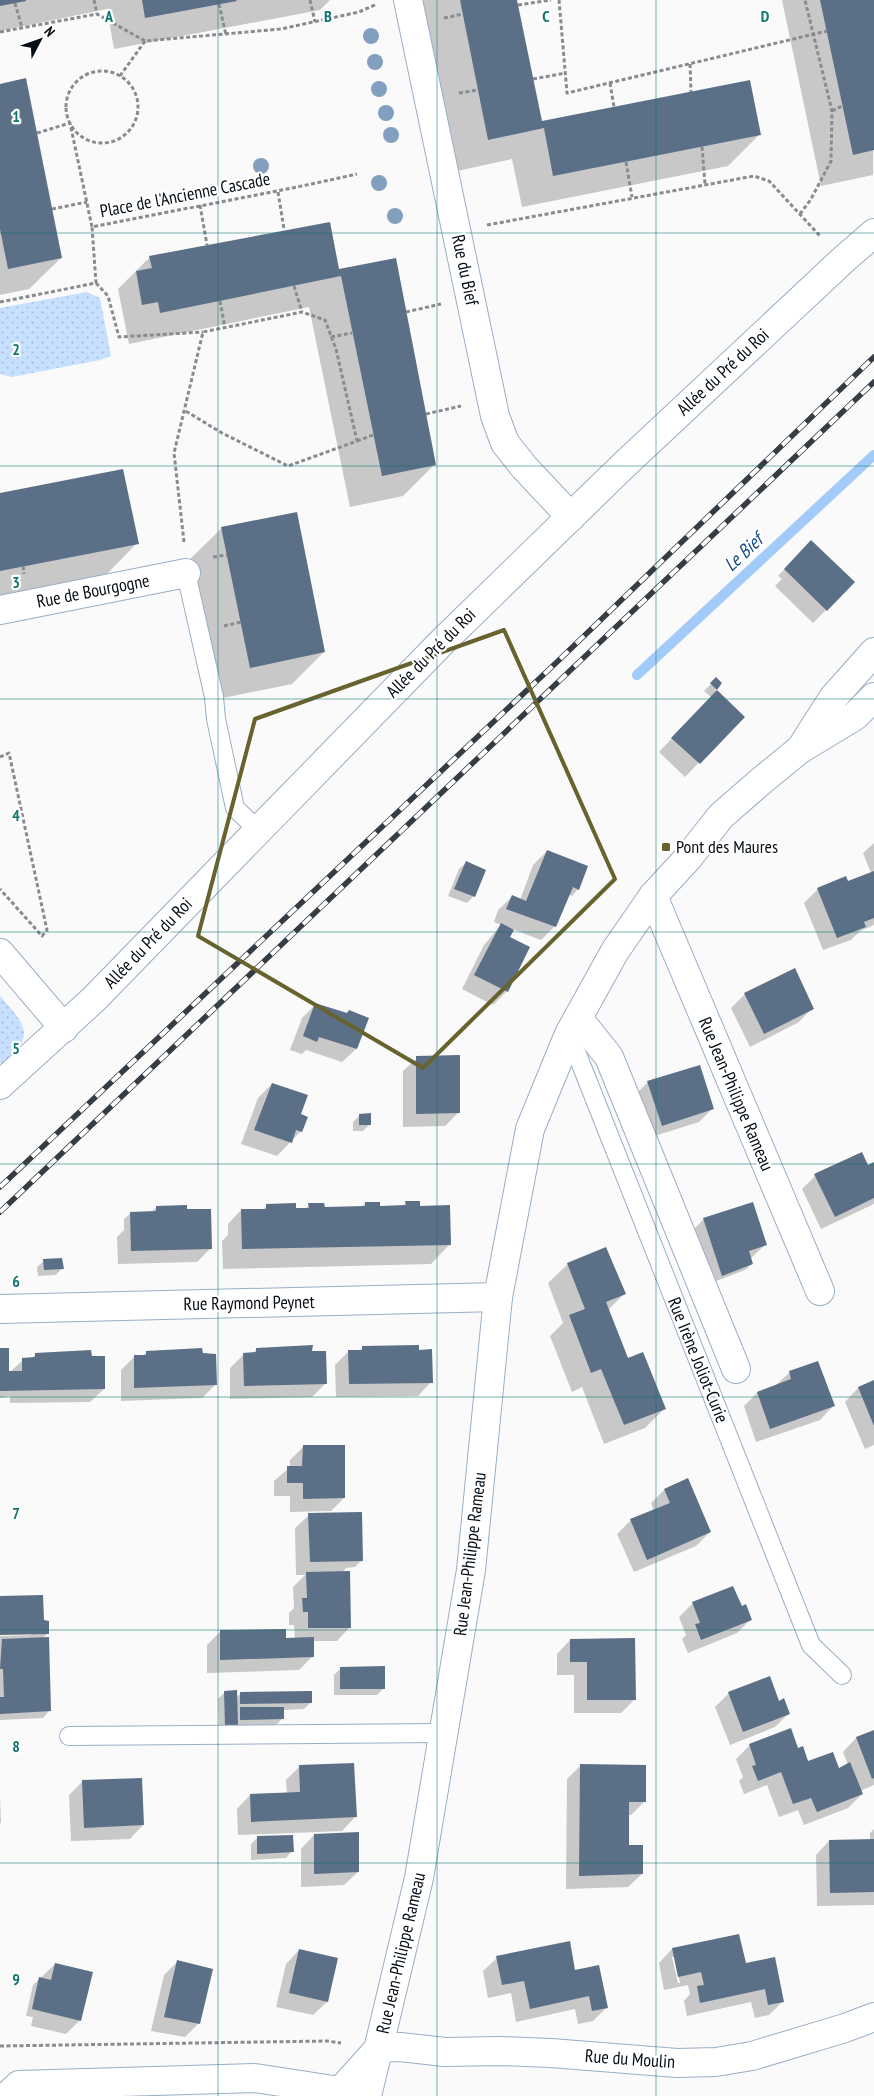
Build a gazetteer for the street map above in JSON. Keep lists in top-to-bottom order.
{
  "streets": {
    "street": [
      "Rue du Bief",
      "Allée du Pré du Roi",
      "Rue de Bourgogne",
      "Rue Jean-Philippe Rameau",
      "Rue Raymond Peynet",
      "Rue du Moulin"
    ],
    "lane": ["Rue Irène Joliot-Curie"],
    "path": ["Place de l'Ancienne Cascade"]
  },
  "crossings": [
    ["Rue du Bief", "Allée du Pré du Roi"],
    ["Rue Jean-Philippe Rameau", "Rue Raymond Peynet"],
    ["Rue Jean-Philippe Rameau", "Rue Irène Joliot-Curie"],
    ["Rue Jean-Philippe Rameau", "Rue du Moulin"]
  ],
  "water": ["Le Bief"],
  "places": {
    "transit": ["Pont des Maures"]
  },
  "north": "top right",
  "grid": {
    "columns": [
      "A",
      "B",
      "C",
      "D"
    ],
    "rows": [
      "1",
      "2",
      "3",
      "4",
      "5",
      "6",
      "7",
      "8",
      "9"
    ]
  }
}
